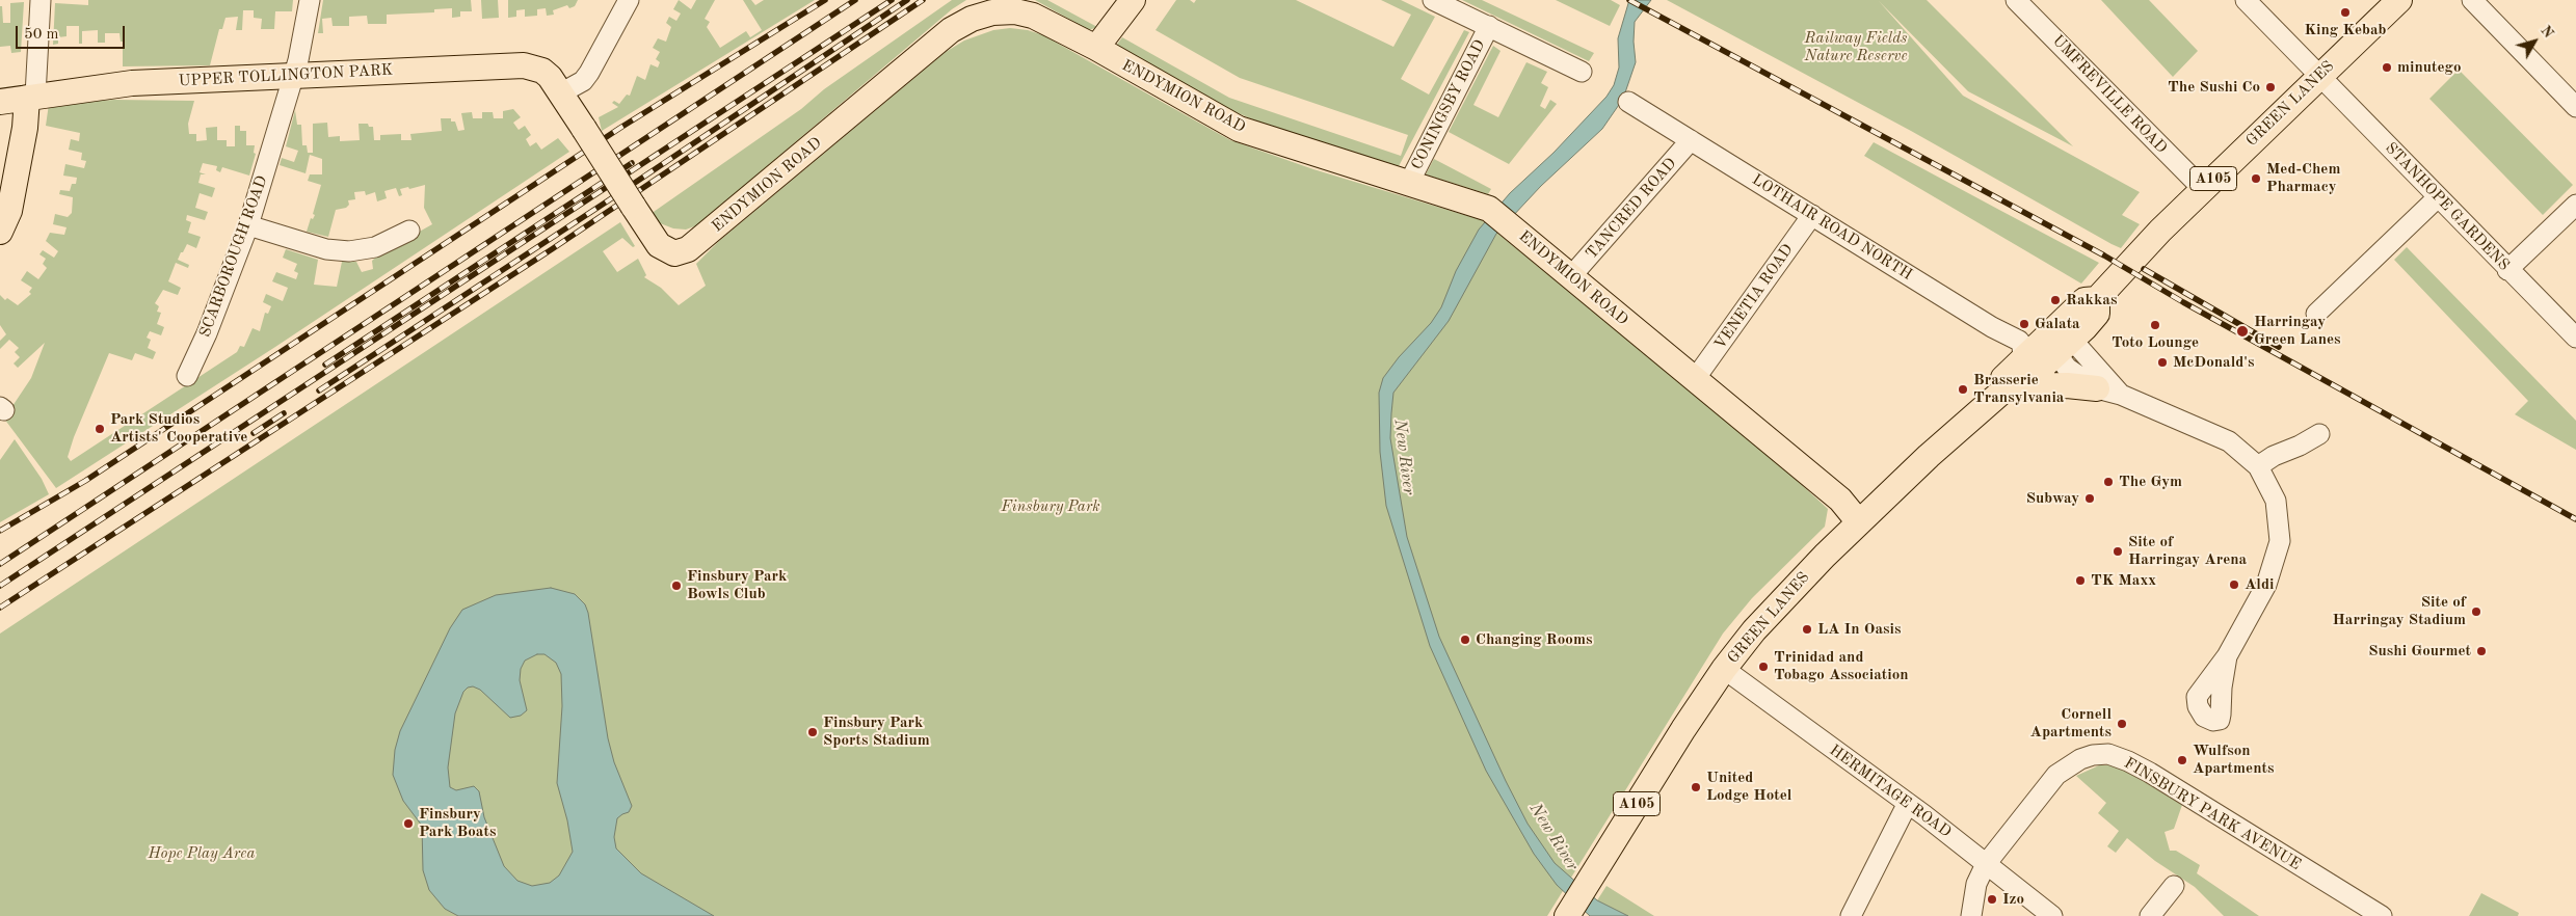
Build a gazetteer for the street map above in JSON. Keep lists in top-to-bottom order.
{
  "streets": {
    "main road": [
      "UPPER TOLLINGTON PARK",
      "ENDYMION ROAD",
      "GREEN LANES",
      "A105"
    ],
    "street": [
      "UMFREVILLE ROAD",
      "CONINGSBY ROAD",
      "STANHOPE GARDENS",
      "TANCRED ROAD",
      "LOTHAIR ROAD NORTH",
      "SCARBOROUGH ROAD",
      "VENETIA ROAD",
      "HERMITAGE ROAD",
      "FINSBURY PARK AVENUE"
    ]
  },
  "crossings": [
    ["UPPER TOLLINGTON PARK", "ENDYMION ROAD"],
    ["UPPER TOLLINGTON PARK", "SCARBOROUGH ROAD"],
    ["UMFREVILLE ROAD", "GREEN LANES"],
    ["ENDYMION ROAD", "GREEN LANES"],
    ["ENDYMION ROAD", "CONINGSBY ROAD"],
    ["ENDYMION ROAD", "TANCRED ROAD"],
    ["ENDYMION ROAD", "VENETIA ROAD"],
    ["GREEN LANES", "STANHOPE GARDENS"],
    ["GREEN LANES", "LOTHAIR ROAD NORTH"],
    ["GREEN LANES", "HERMITAGE ROAD"],
    ["TANCRED ROAD", "LOTHAIR ROAD NORTH"],
    ["LOTHAIR ROAD NORTH", "VENETIA ROAD"],
    ["HERMITAGE ROAD", "FINSBURY PARK AVENUE"]
  ],
  "water": ["New River"],
  "parks": ["Railway Fields Nature Reserve", "Finsbury Park", "Hope Play Area"],
  "places": [
    "King Kebab",
    "minutego",
    "The Sushi Co",
    "Med-Chem Pharmacy",
    "Rakkas",
    "Galata",
    "Toto Lounge",
    "Harringay Green Lanes",
    "McDonald's",
    "Brasserie Transylvania",
    "Park Studios Artists' Cooperative",
    "The Gym",
    "Subway",
    "Site of Harringay Arena",
    "TK Maxx",
    "Aldi",
    "Finsbury Park Bowls Club",
    "Site of Harringay Stadium",
    "LA In Oasis",
    "Changing Rooms",
    "Sushi Gourmet",
    "Trinidad and Tobago Association",
    "Cornell Apartments",
    "Finsbury Park Sports Stadium",
    "Wulfson Apartments",
    "United Lodge Hotel",
    "Finsbury Park Boats",
    "Izo"
  ],
  "scale_bar": "50 m",
  "north": "top right"
}
